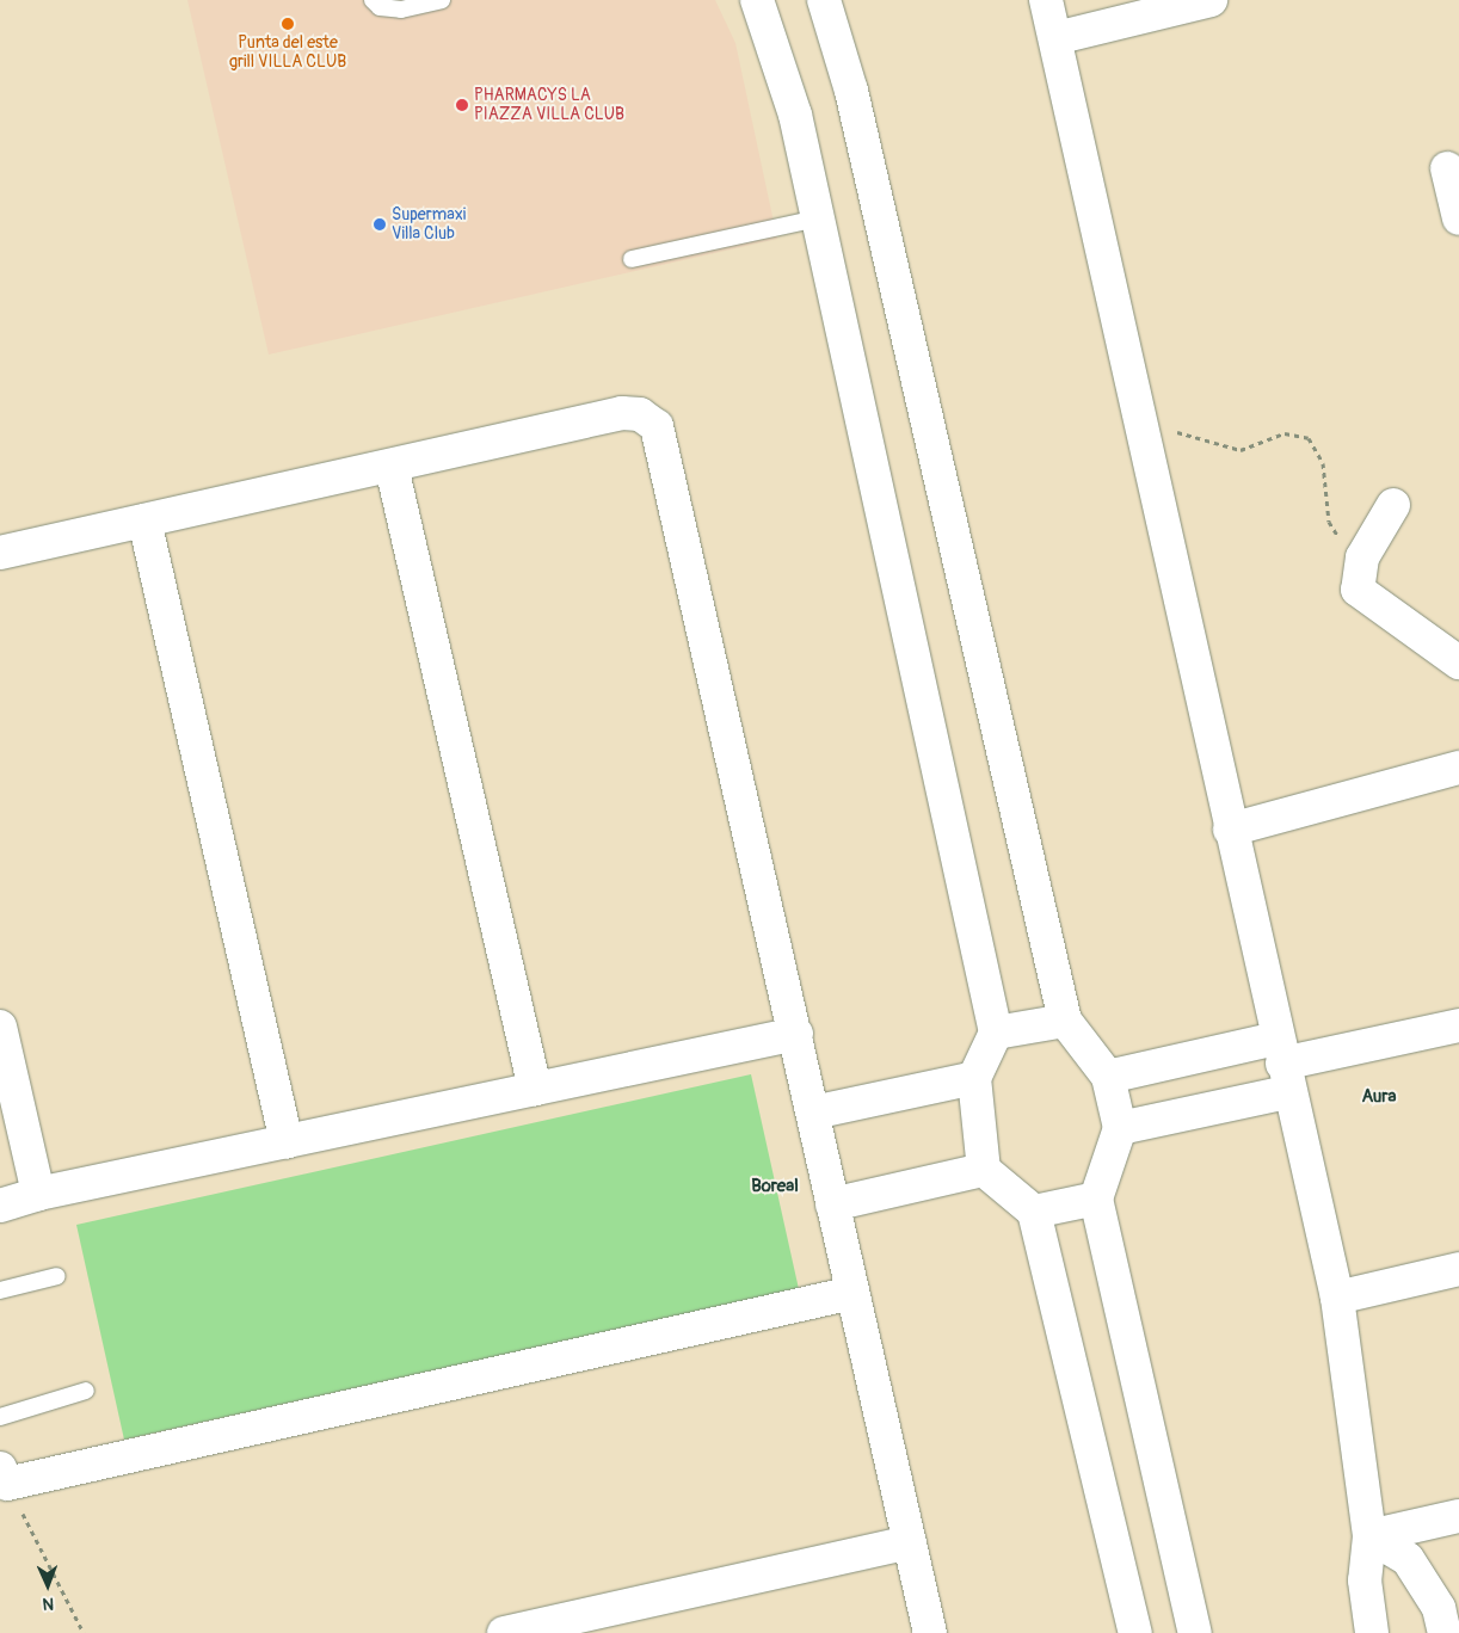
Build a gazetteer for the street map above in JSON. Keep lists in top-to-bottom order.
{
  "districts": ["Aura", "Boreal"],
  "places": ["Punta del este grill VILLA CLUB", "PHARMACYS LA PIAZZA VILLA CLUB", "Supermaxi Villa Club"],
  "north": "bottom"
}
